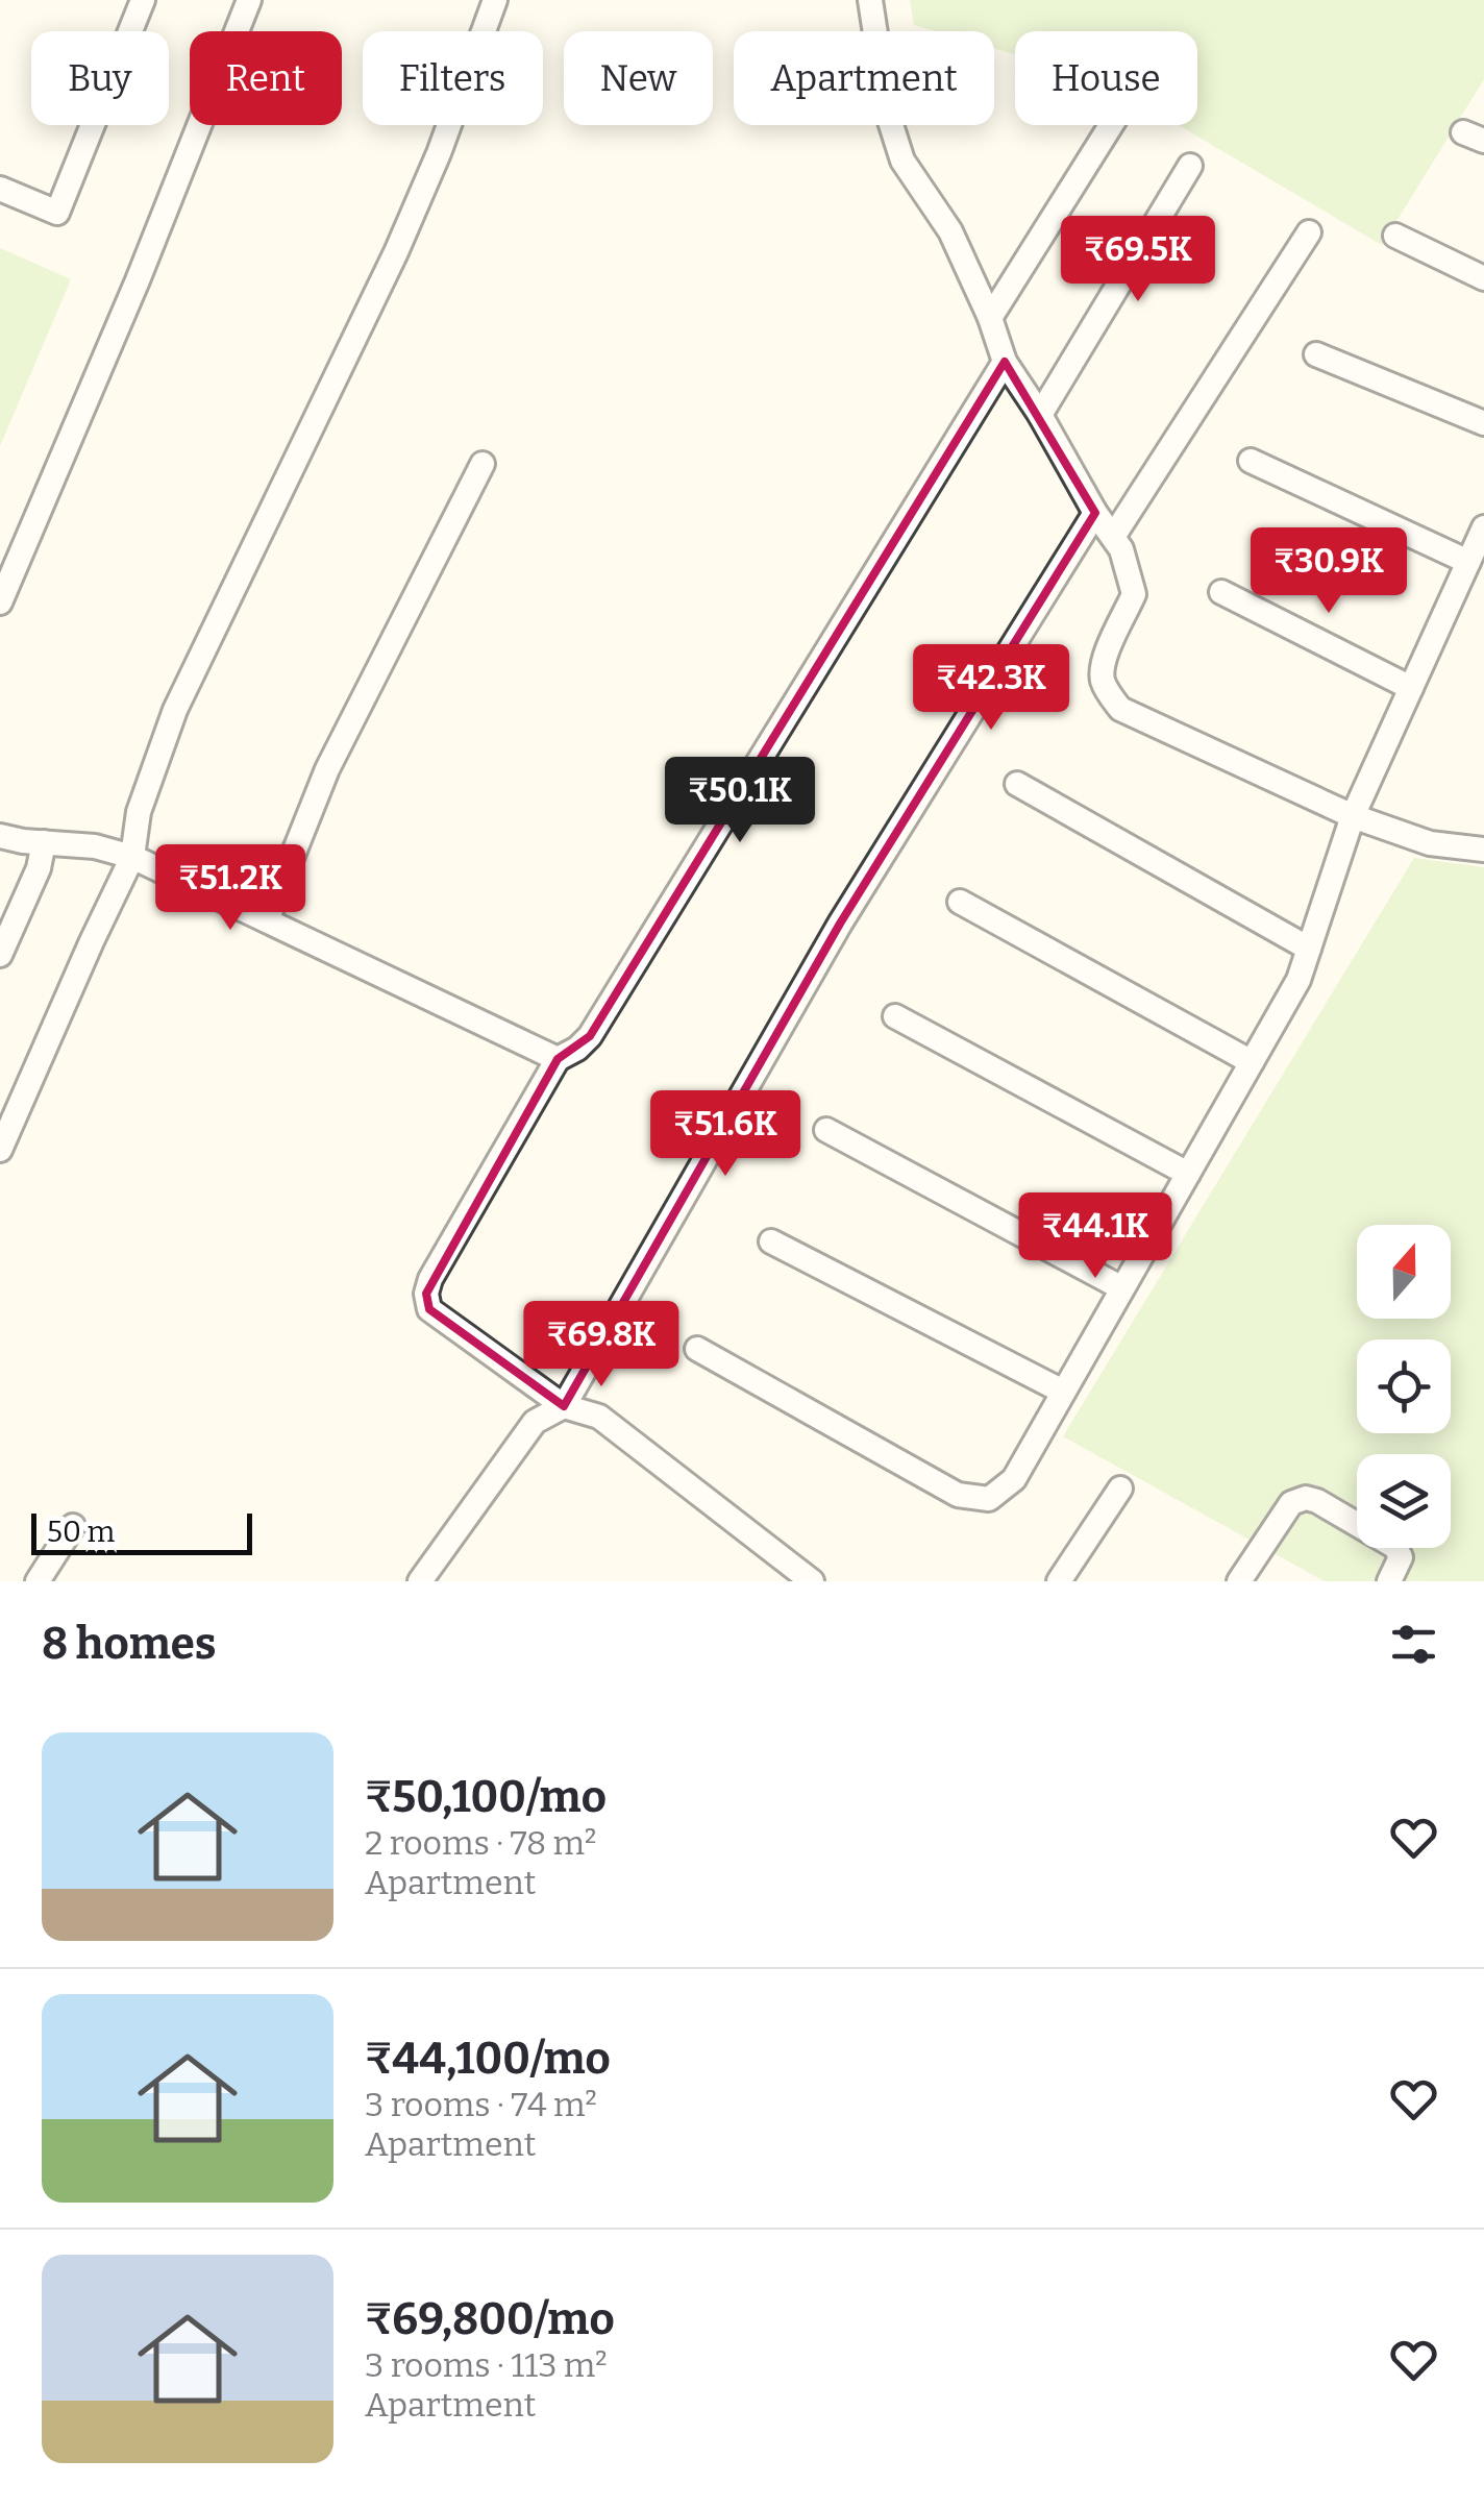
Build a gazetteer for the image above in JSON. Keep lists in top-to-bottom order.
{
  "scale_bar": "50 m",
  "north": "top",
  "page": {
    "chip": [
      "Buy",
      "Rent",
      "Filters",
      "New",
      "Apartment",
      "House"
    ],
    "price": [
      "₹69.5K",
      "₹30.9K",
      "₹42.3K",
      "₹50.1K",
      "₹51.2K",
      "₹51.6K",
      "₹44.1K",
      "₹69.8K"
    ],
    "scale": "50 m",
    "heading": "8 homes",
    "list": [
      {
        "name": "₹50,100/mo",
        "note": "2 rooms · 78 m² · Apartment"
      },
      {
        "name": "₹44,100/mo",
        "note": "3 rooms · 74 m² · Apartment"
      },
      {
        "name": "₹69,800/mo",
        "note": "3 rooms · 113 m² · Apartment"
      }
    ]
  }
}
